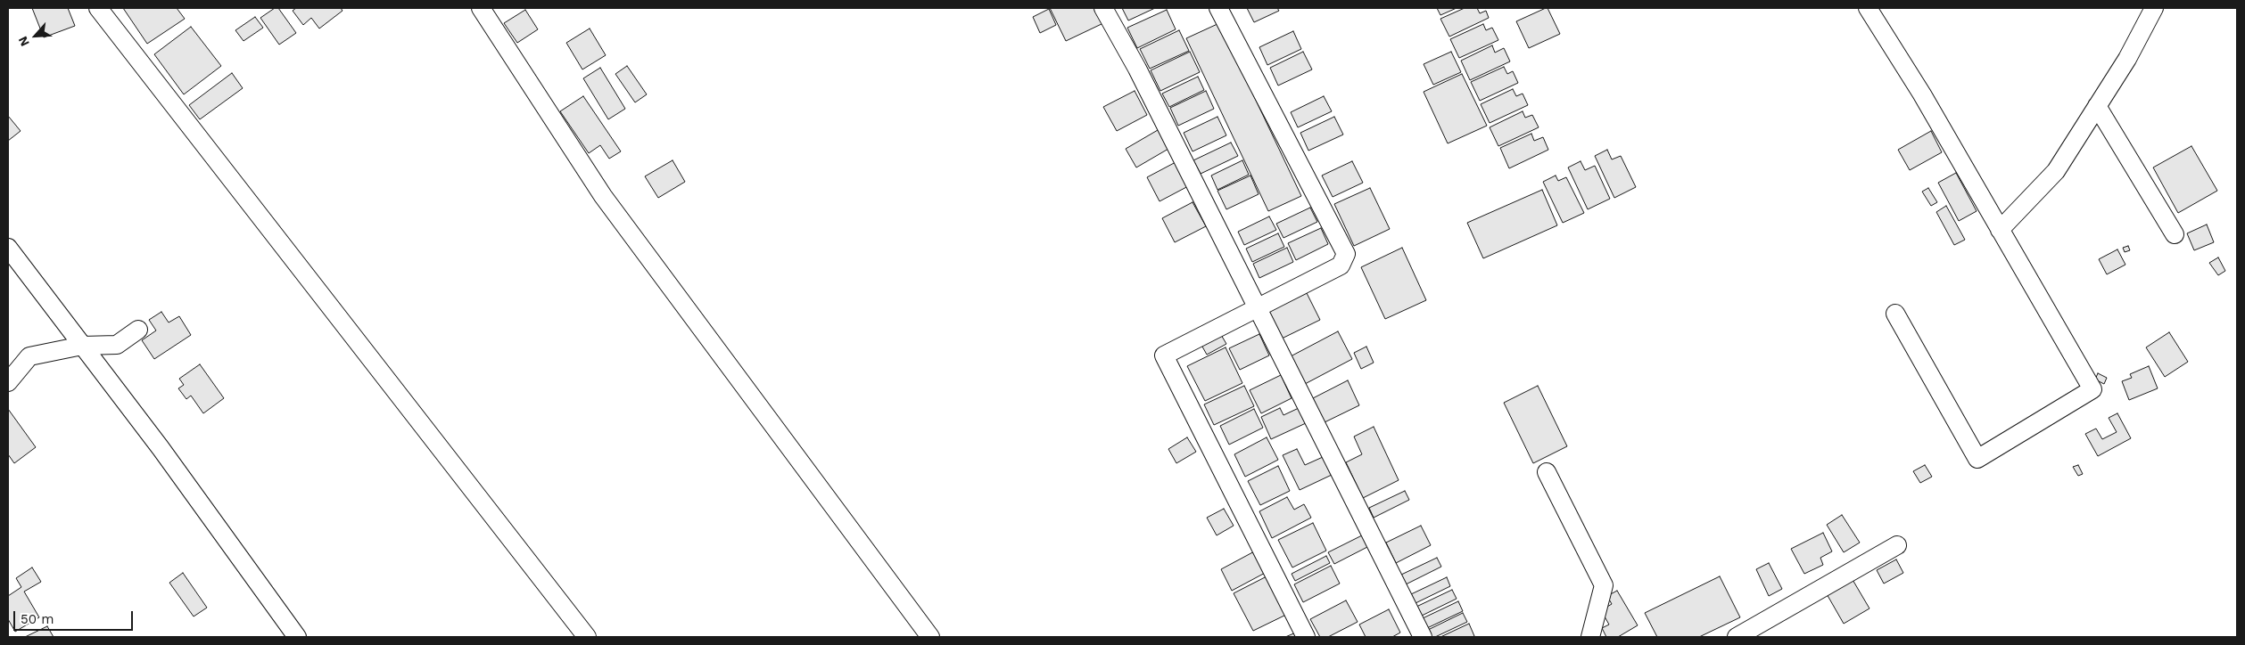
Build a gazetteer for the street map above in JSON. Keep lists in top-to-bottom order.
{
  "scale_bar": "50 m",
  "north": "bottom left"
}
